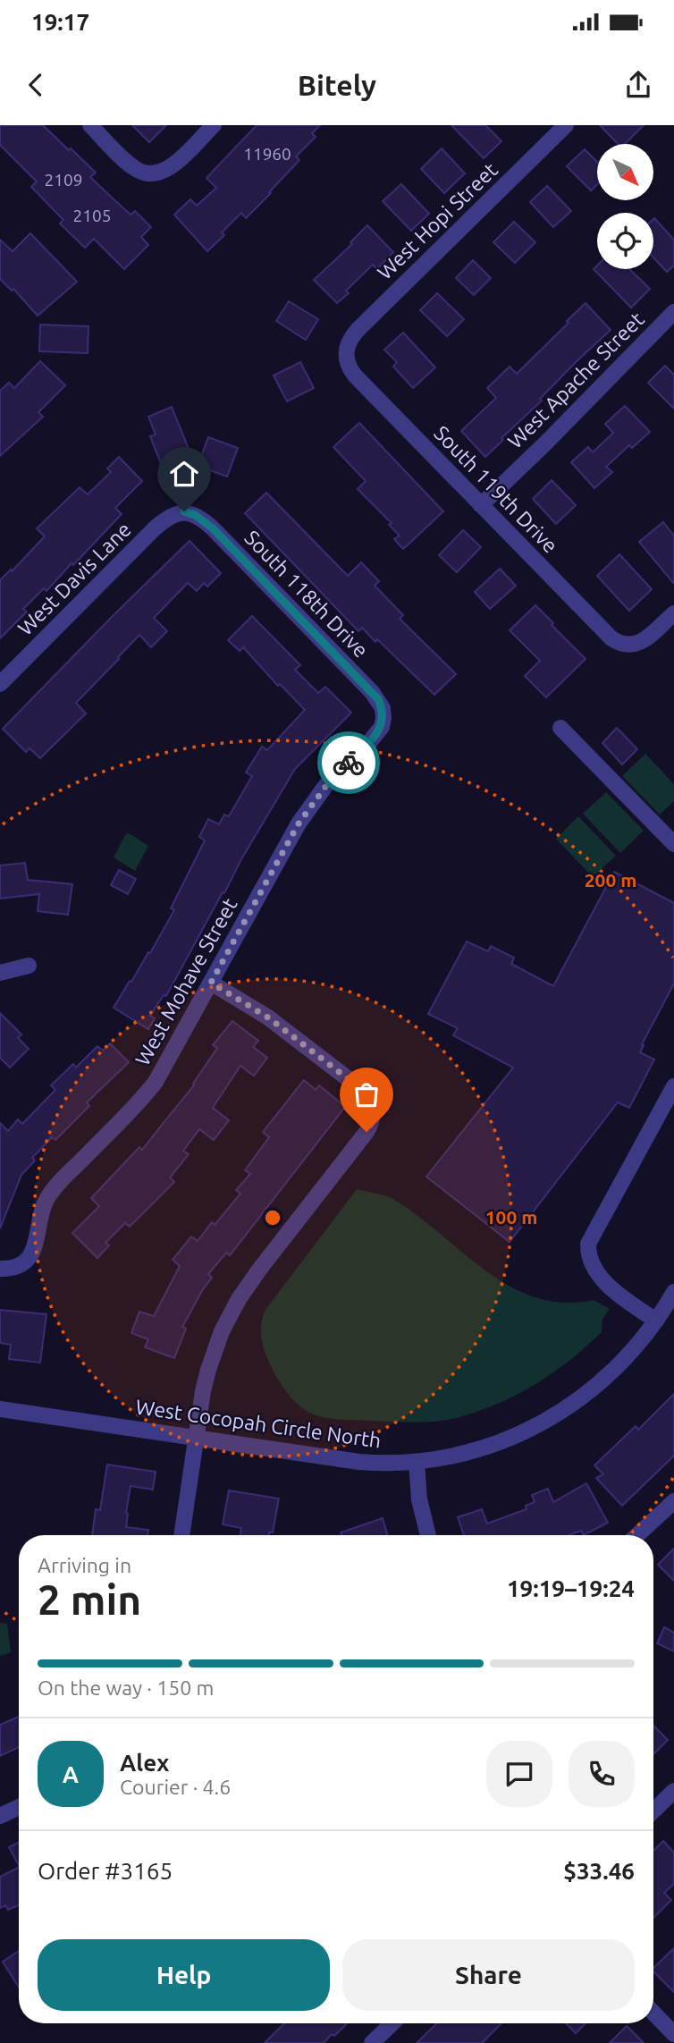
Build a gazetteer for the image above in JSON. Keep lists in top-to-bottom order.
{
  "streets": {
    "street": [
      "West Hopi Street",
      "West Apache Street",
      "South 119th Drive",
      "West Davis Lane",
      "South 118th Drive",
      "West Mohave Street",
      "West Cocopah Circle North"
    ]
  },
  "crossings": [
    ["West Hopi Street", "South 119th Drive"],
    ["West Apache Street", "South 119th Drive"],
    ["West Davis Lane", "South 118th Drive"],
    ["South 118th Drive", "West Mohave Street"]
  ],
  "house_numbers": ["11960", "2109", "2105"],
  "north": "bottom right",
  "page": {
    "status": "19:17",
    "header": "Bitely",
    "heading": ["2 min", "Arriving in", "19:19–19:24"],
    "panel": [
      "Alex",
      "Courier · 4.6",
      "Order #3165",
      "$33.46"
    ],
    "bar": "On the way · 150 m",
    "round": "A",
    "buttons": ["Help", "Share"]
  },
  "rings": ["200 m", "100 m"]
}
